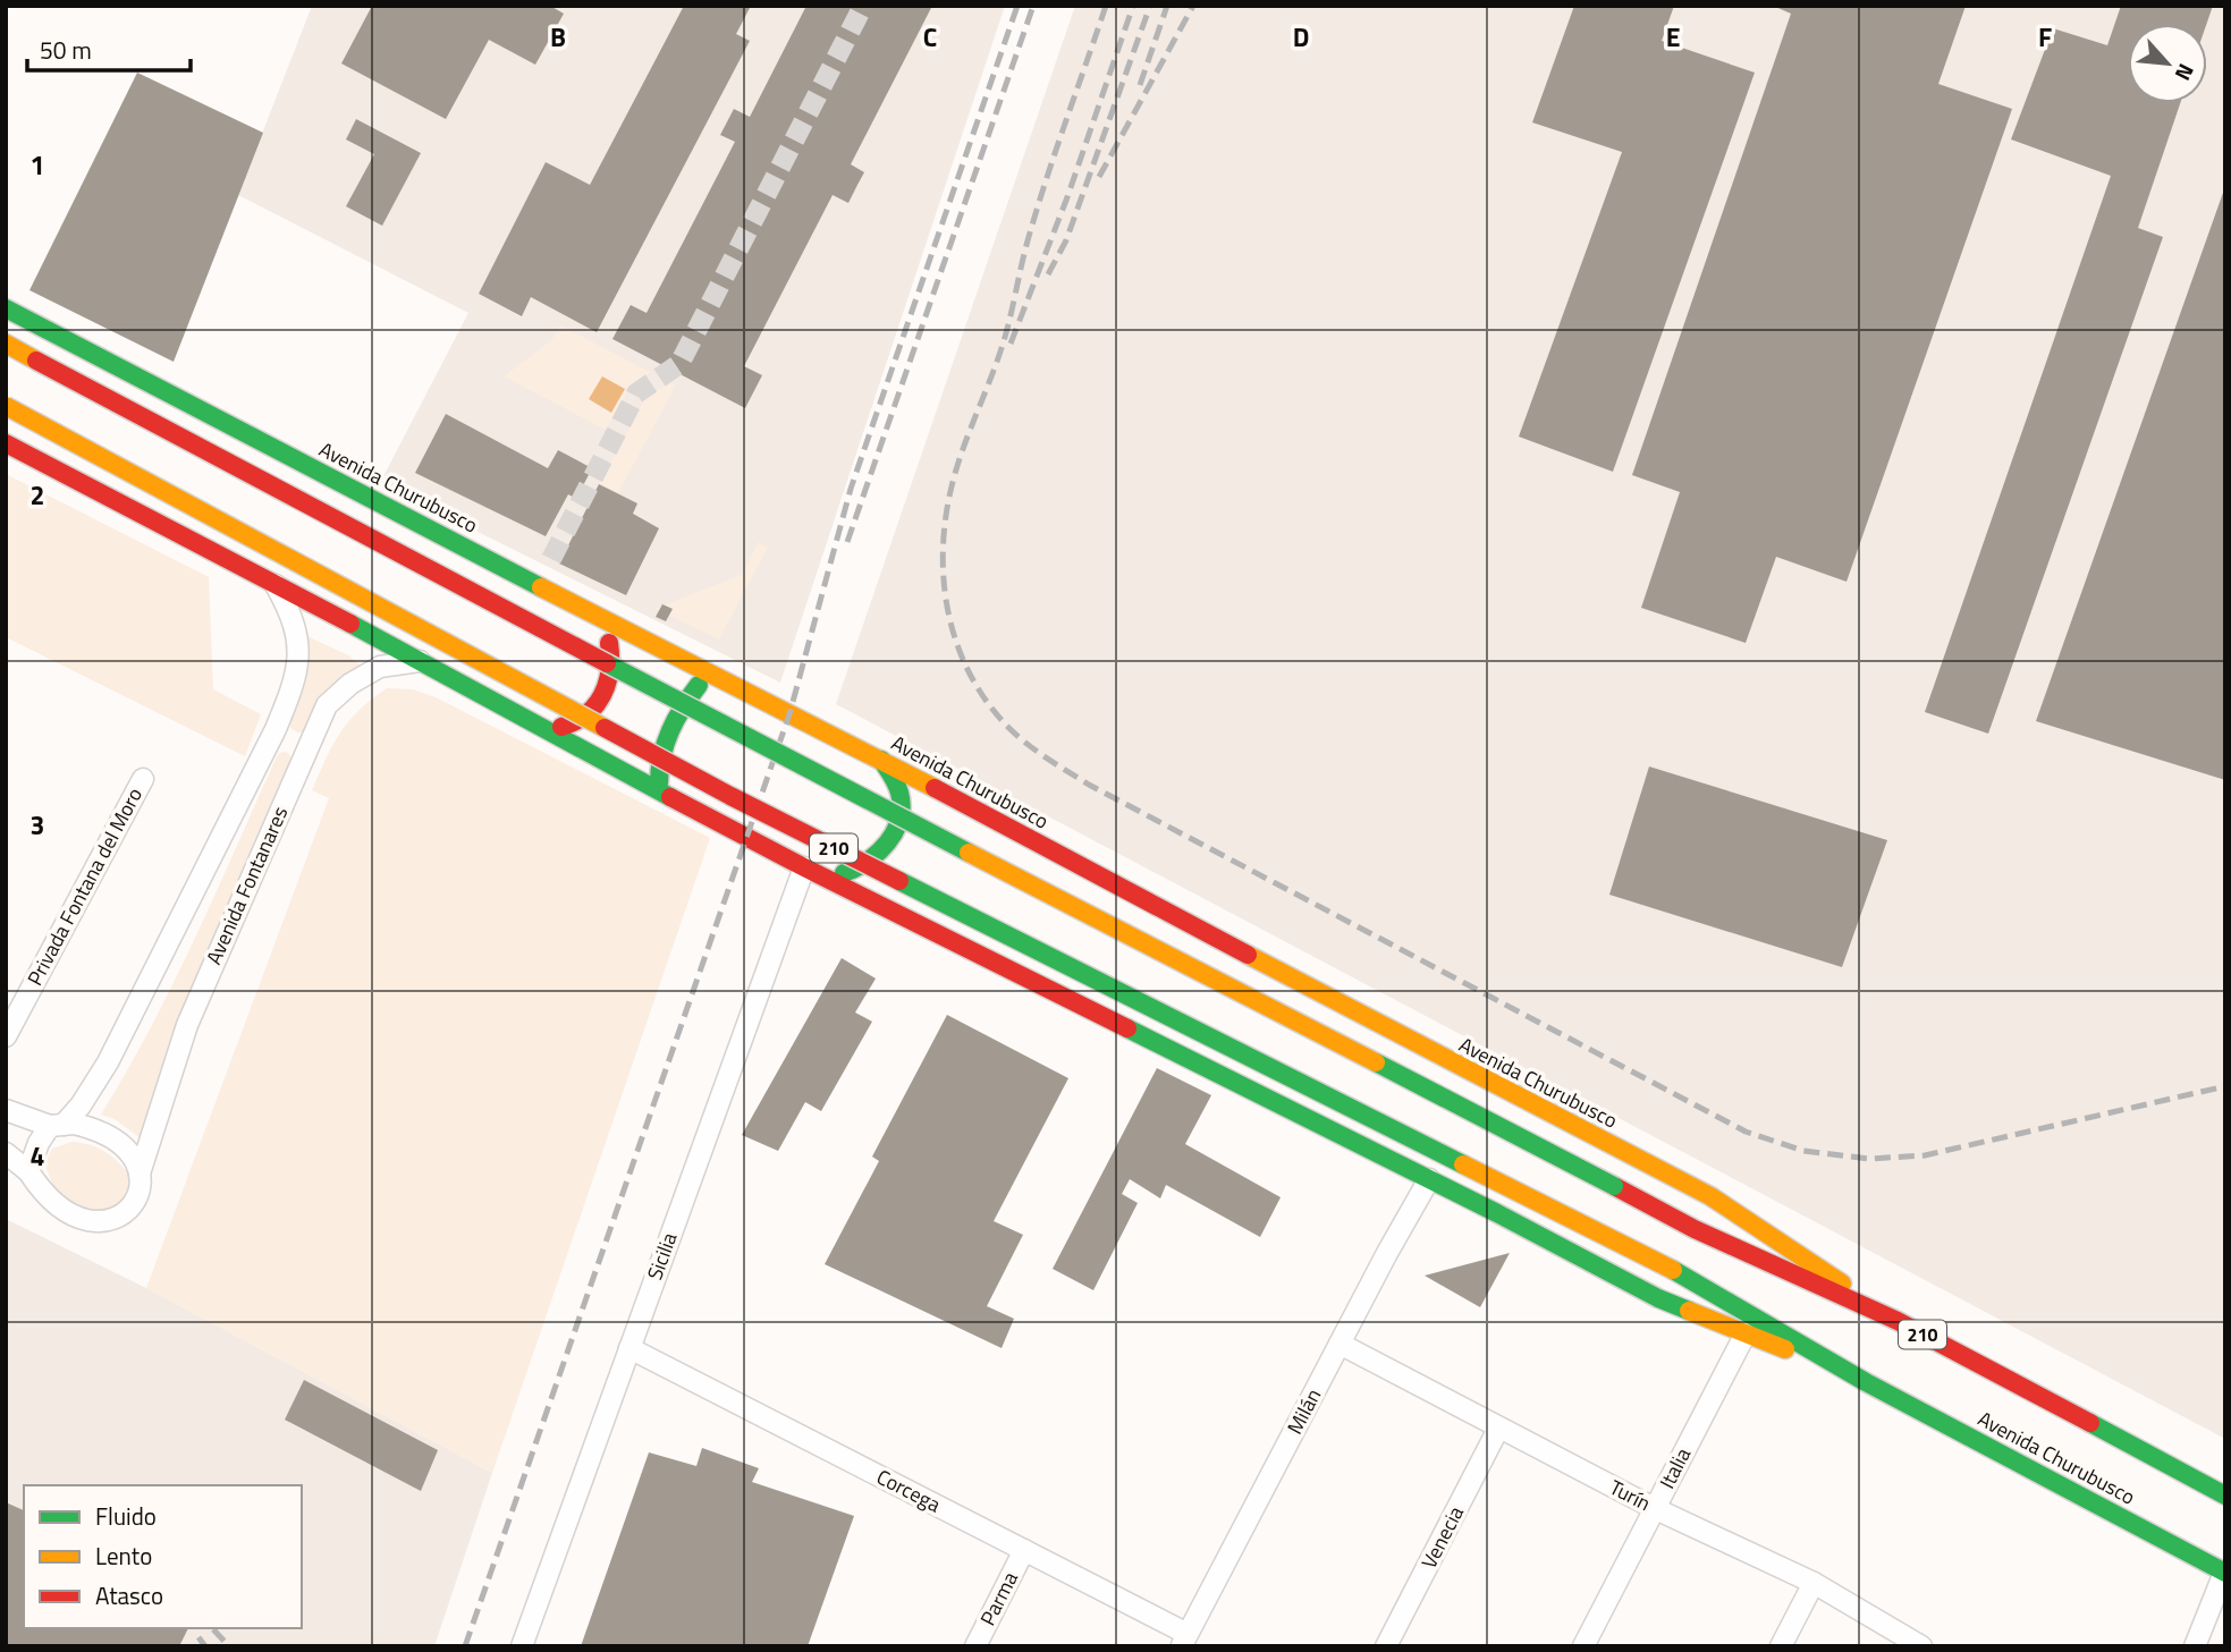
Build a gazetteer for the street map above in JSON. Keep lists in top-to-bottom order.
{
  "streets": {
    "main road": ["Avenida Churubusco", "210"],
    "street": [
      "Avenida Fontanares",
      "Privada Fontana del Moro",
      "Sicilia",
      "Milán",
      "Italia",
      "Corcega",
      "Turín",
      "Venecia",
      "Parma"
    ]
  },
  "crossings": [
    ["Avenida Churubusco", "Avenida Fontanares"],
    ["Avenida Churubusco", "Sicilia"],
    ["Avenida Churubusco", "Milán"],
    ["Avenida Churubusco", "Italia"],
    ["Sicilia", "Corcega"],
    ["Milán", "Corcega"],
    ["Milán", "Turín"],
    ["Italia", "Turín"],
    ["Corcega", "Parma"],
    ["Turín", "Venecia"]
  ],
  "legend": ["Fluido", "Lento", "Atasco"],
  "scale_bar": "50 m",
  "north": "bottom right",
  "grid": {
    "columns": [
      "B",
      "C",
      "D",
      "E",
      "F"
    ],
    "rows": [
      "1",
      "2",
      "3",
      "4"
    ]
  }
}
